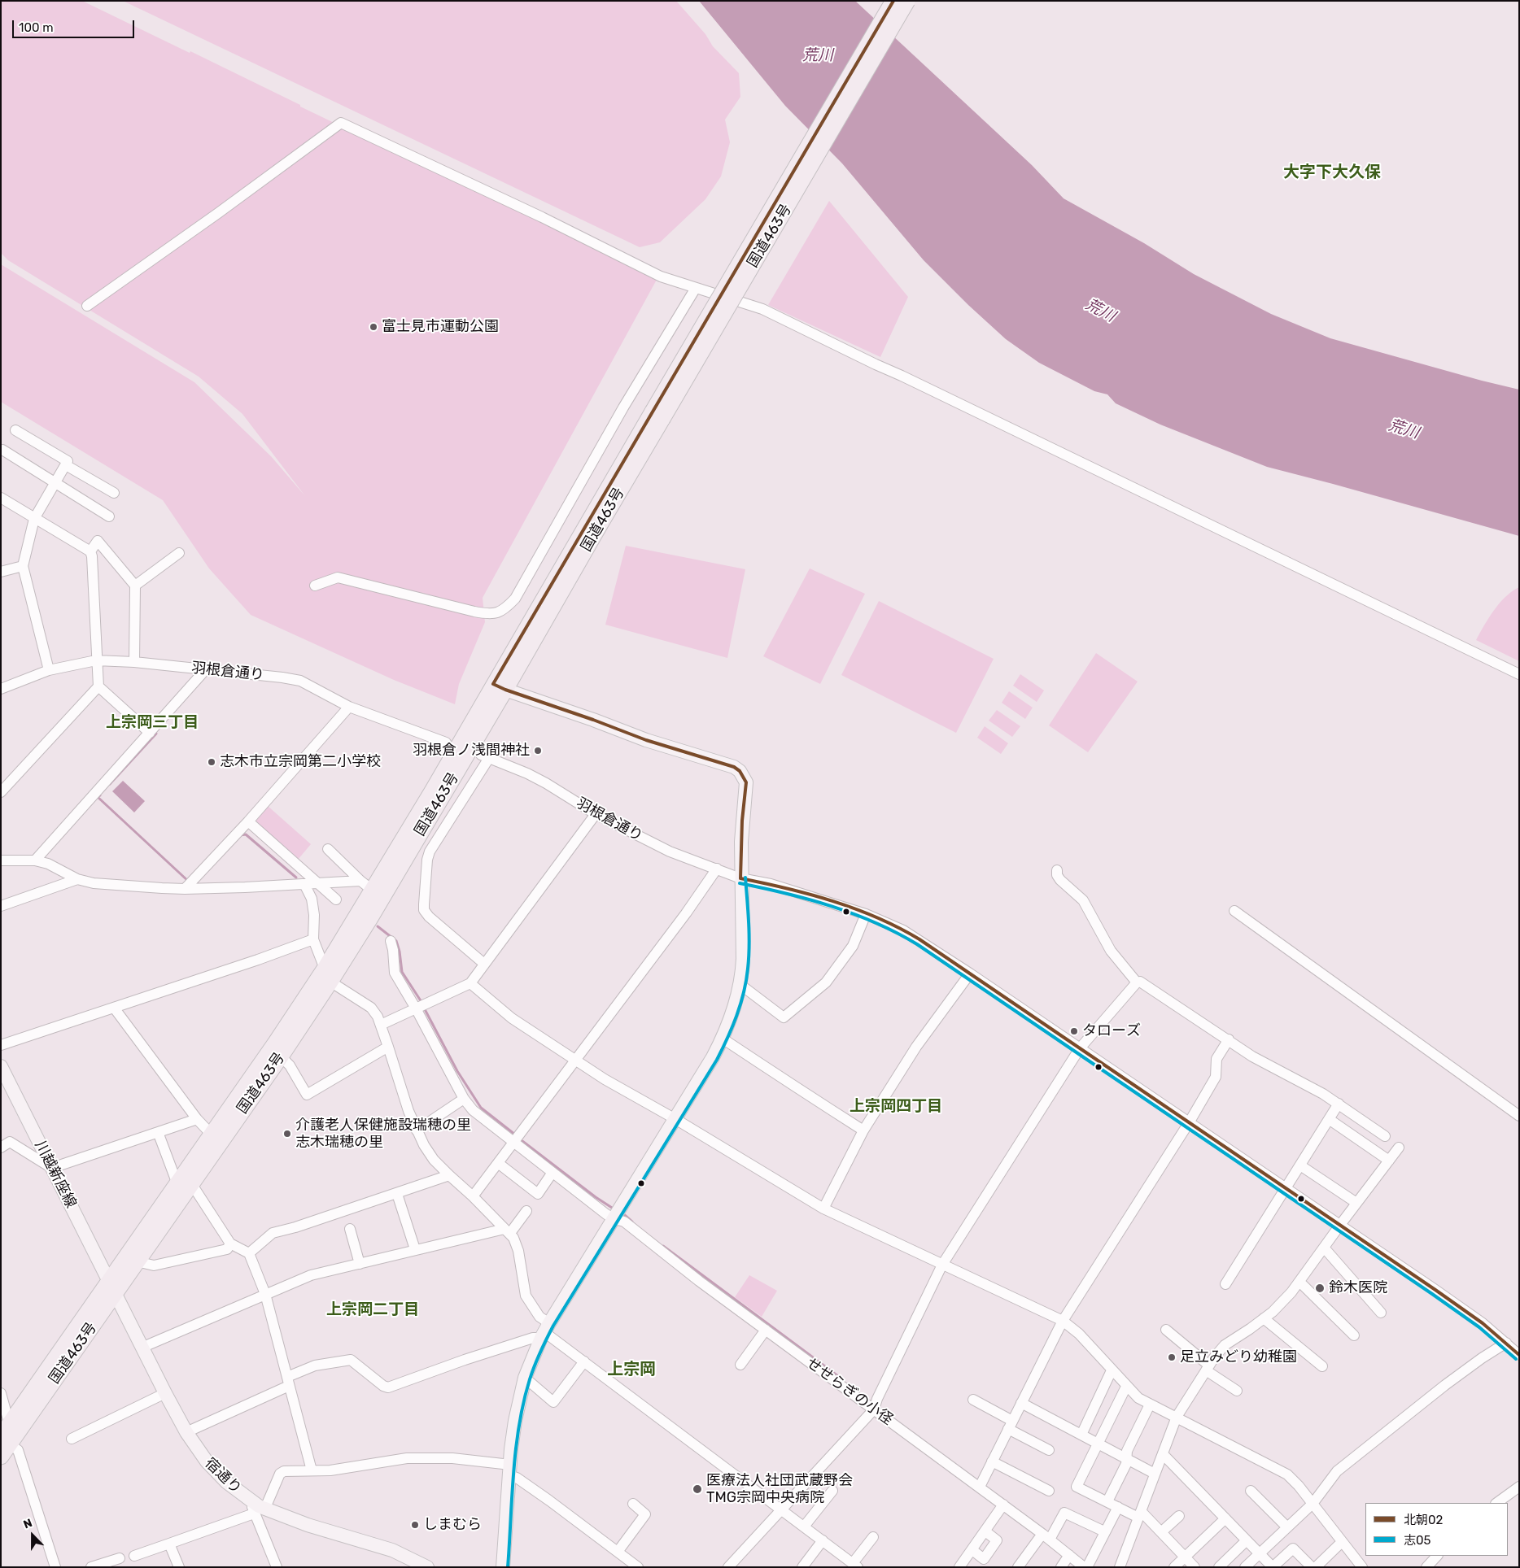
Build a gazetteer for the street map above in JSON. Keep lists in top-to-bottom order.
{
  "streets": {
    "highway": ["国道463号"],
    "main road": ["川越新座線", "宿通り"],
    "street": ["羽根倉通り", "せせらぎの小径"]
  },
  "crossings": [
    ["国道463号", "川越新座線"],
    ["国道463号", "宿通り"],
    ["川越新座線", "宿通り"]
  ],
  "districts": [
    "大字下大久保",
    "上宗岡三丁目",
    "上宗岡四丁目",
    "上宗岡二丁目",
    "上宗岡"
  ],
  "water": ["荒川"],
  "places": [
    "富士見市運動公園",
    "羽根倉ノ浅間神社",
    "志木市立宗岡第二小学校",
    "タローズ",
    "介護老人保健施設瑞穂の里 志木瑞穂の里",
    "鈴木医院",
    "足立みどり幼稚園",
    "医療法人社団武蔵野会 TMG宗岡中央病院",
    "しまむら"
  ],
  "lines": ["transit line 北朝02", "transit line 志05"],
  "legend": ["北朝02", "志05"],
  "scale_bar": "100 m",
  "north": "top"
}
